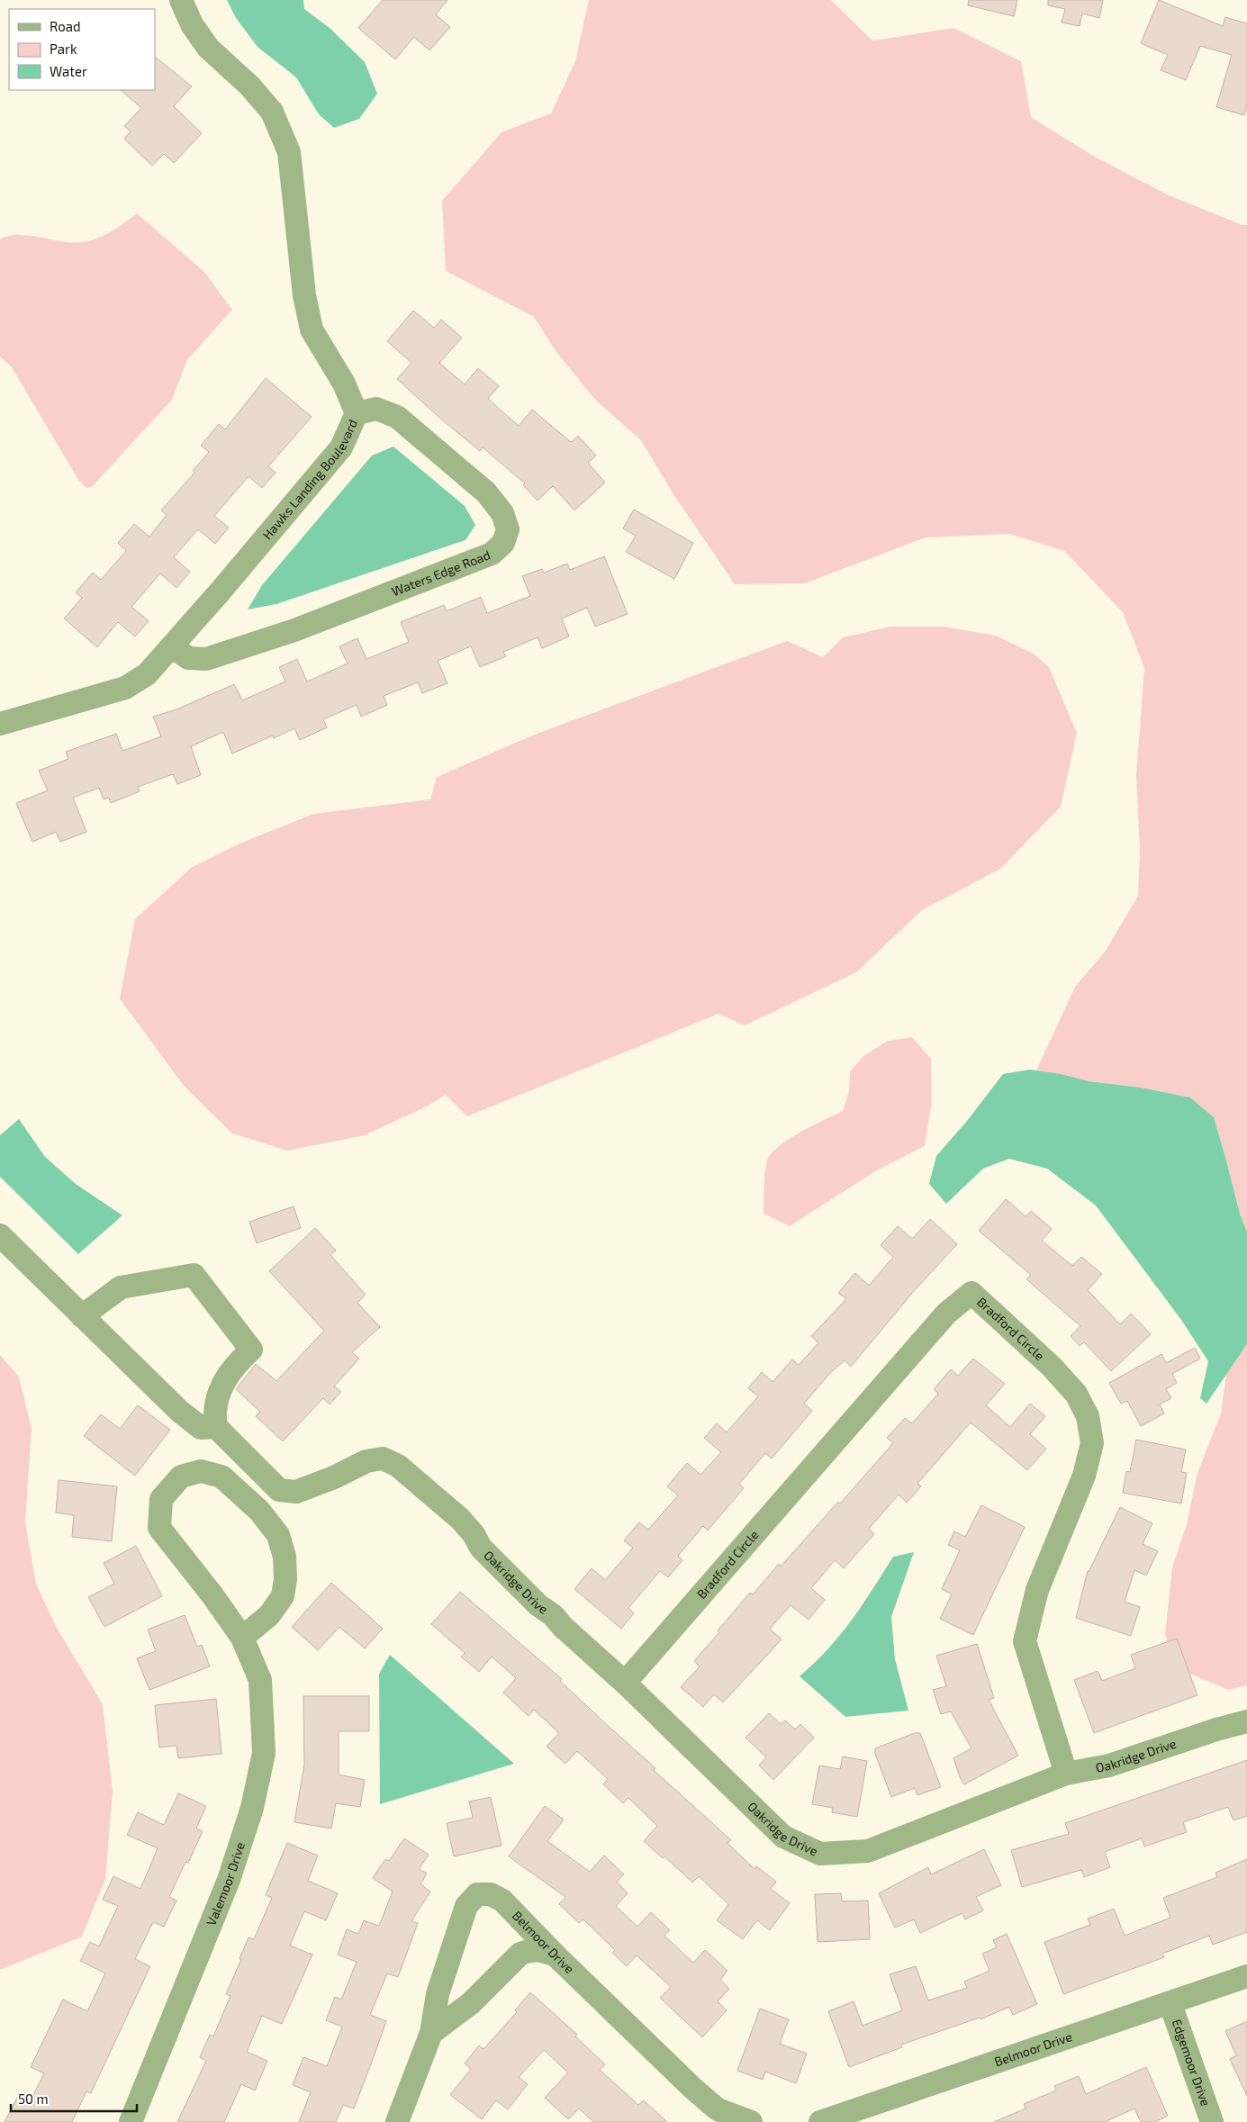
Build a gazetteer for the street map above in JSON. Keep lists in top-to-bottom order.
{
  "streets": {
    "street": [
      "Hawks Landing Boulevard",
      "Waters Edge Road",
      "Bradford Circle",
      "Oakridge Drive",
      "Valemoor Drive",
      "Belmoor Drive",
      "Edgemoor Drive"
    ]
  },
  "crossings": [
    ["Hawks Landing Boulevard", "Waters Edge Road"],
    ["Bradford Circle", "Oakridge Drive"],
    ["Belmoor Drive", "Edgemoor Drive"]
  ],
  "legend": ["Road", "Park", "Water"],
  "scale_bar": "50 m"
}
